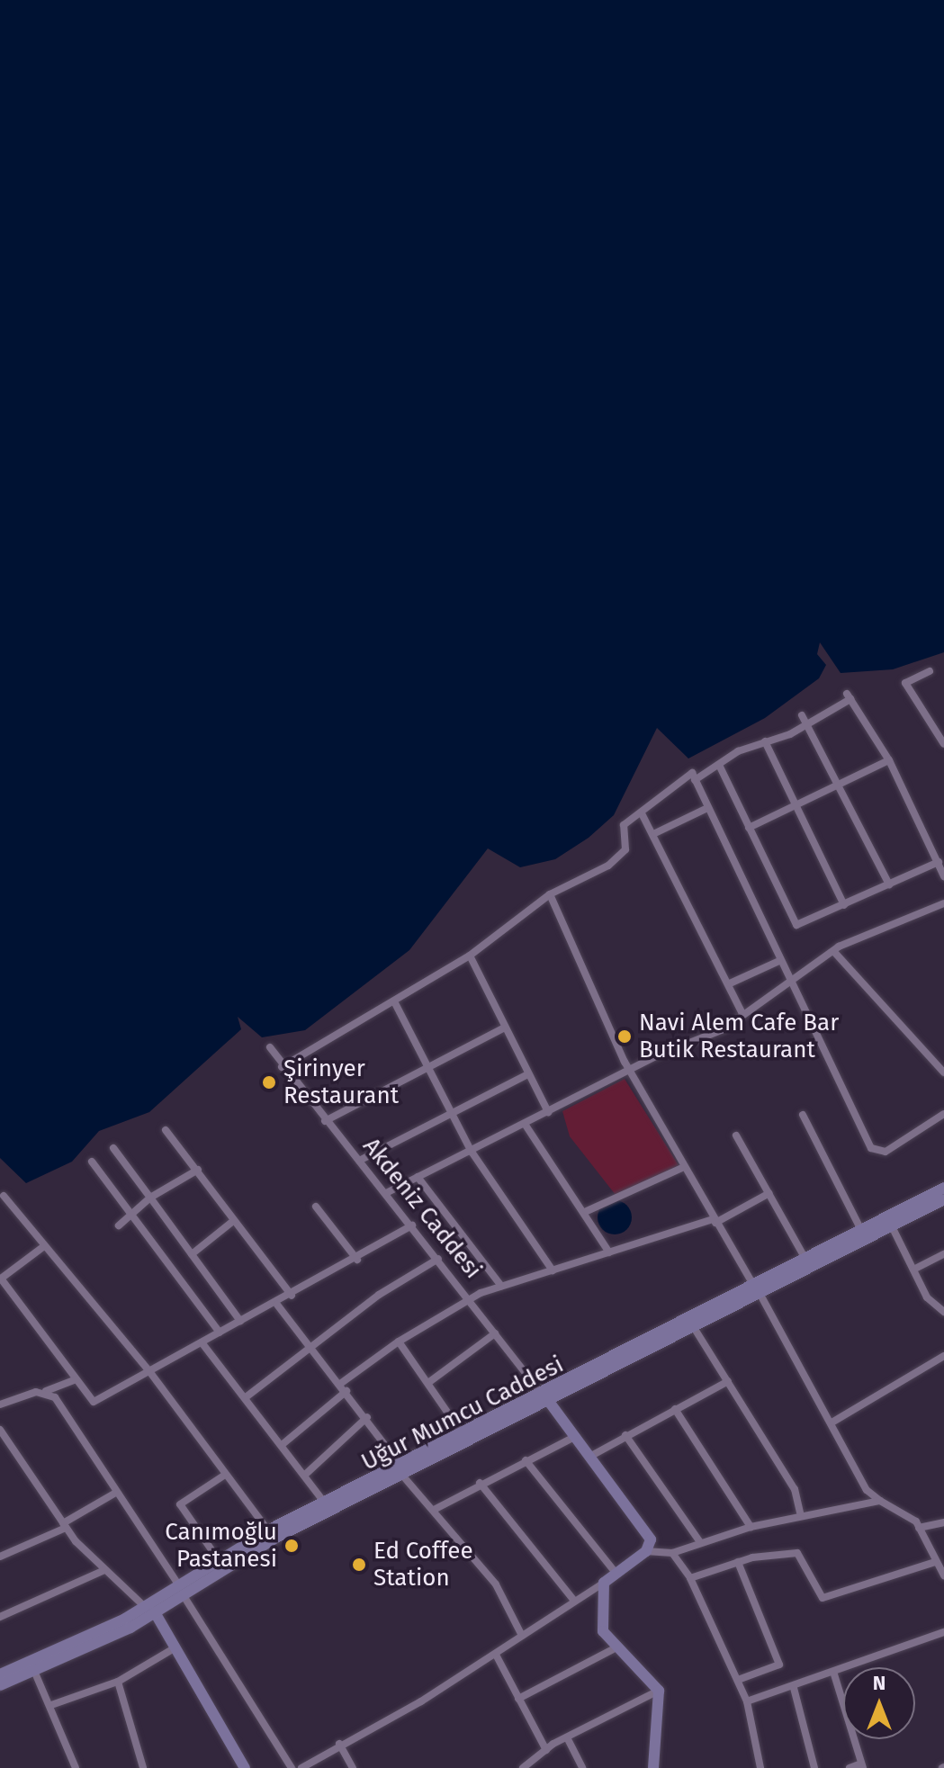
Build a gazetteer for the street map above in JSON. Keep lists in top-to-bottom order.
{
  "streets": {
    "street": ["Akdeniz Caddesi", "Uğur Mumcu Caddesi"]
  },
  "crossings": [
    ["Akdeniz Caddesi", "Uğur Mumcu Caddesi"]
  ],
  "places": [
    "Navi Alem Cafe Bar Butik Restaurant",
    "Şirinyer Restaurant",
    "Canımoğlu Pastanesi",
    "Ed Coffee Station"
  ],
  "north": "top"
}
